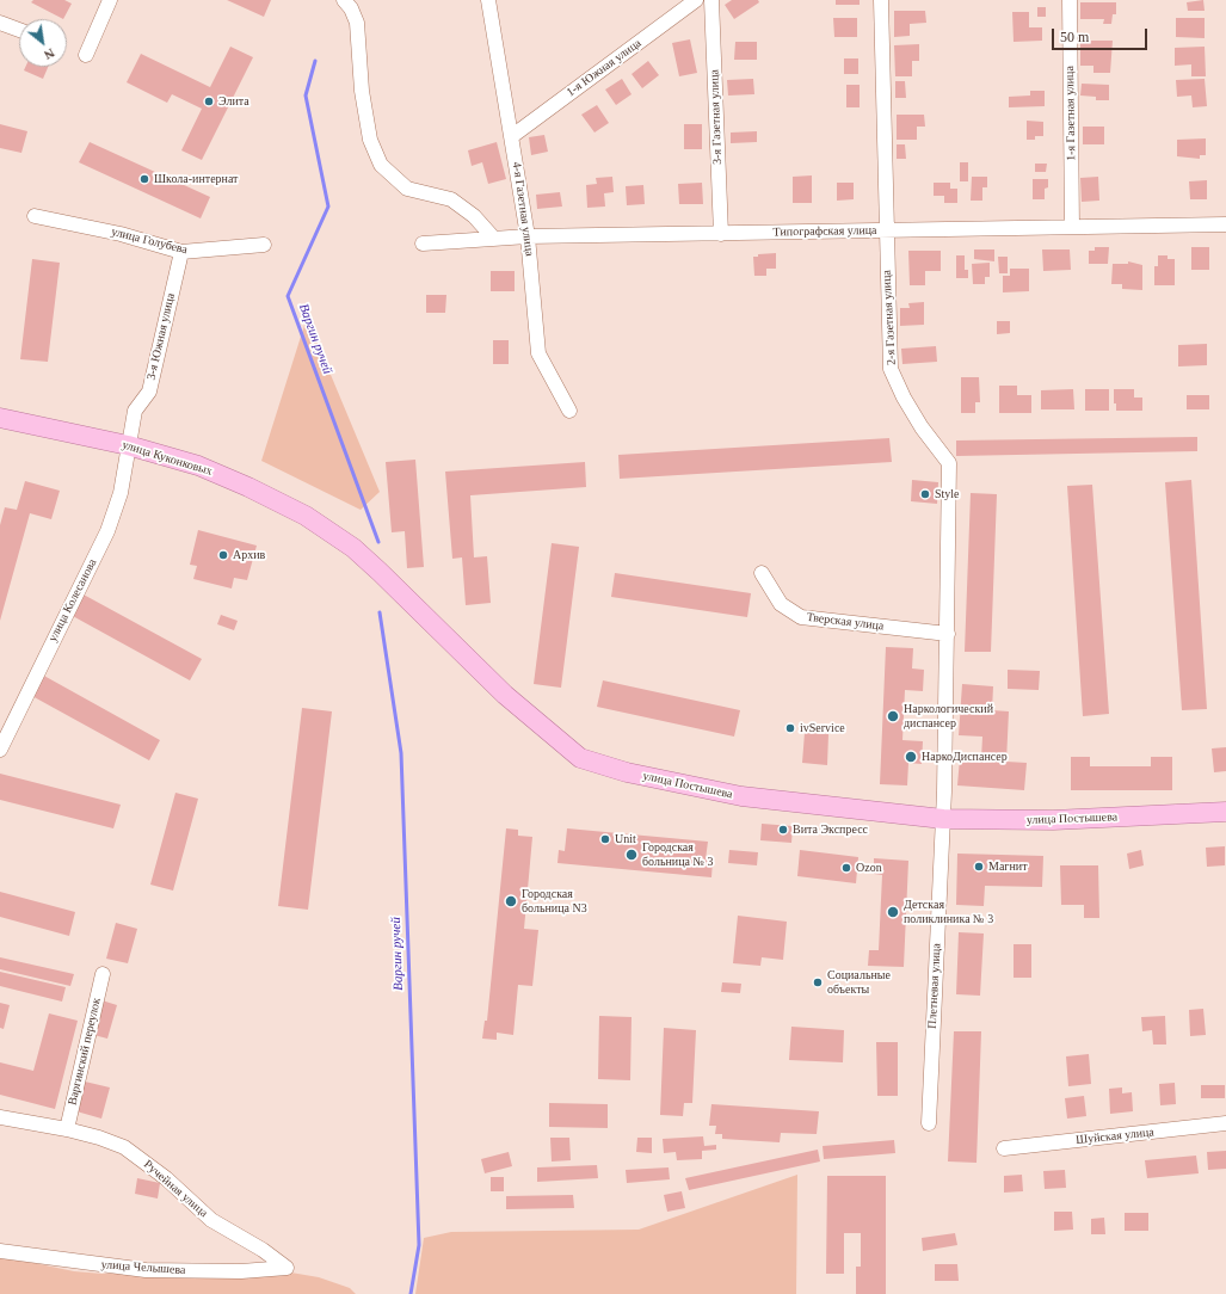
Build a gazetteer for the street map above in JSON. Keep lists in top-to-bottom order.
{
  "streets": {
    "main road": ["улица Куконковых", "улица Постышева"],
    "street": [
      "1-я Южная улица",
      "1-я Газетная улица",
      "3-я Газетная улица",
      "4-я Газетная улица",
      "Типографская улица",
      "улица Голубева",
      "2-я Газетная улица",
      "3-я Южная улица",
      "улица Колесанова",
      "Тверская улица",
      "Плетневая улица",
      "Варгинский переулок",
      "Шуйская улица",
      "Ручейная улица",
      "улица Челышева"
    ]
  },
  "crossings": [
    ["1-я Южная улица", "4-я Газетная улица"],
    ["1-я Газетная улица", "Типографская улица"],
    ["3-я Газетная улица", "Типографская улица"],
    ["4-я Газетная улица", "Типографская улица"],
    ["Типографская улица", "2-я Газетная улица"],
    ["улица Голубева", "3-я Южная улица"],
    ["2-я Газетная улица", "Тверская улица"],
    ["2-я Газетная улица", "улица Постышева"],
    ["2-я Газетная улица", "Плетневая улица"],
    ["3-я Южная улица", "улица Куконковых"],
    ["3-я Южная улица", "улица Колесанова"],
    ["улица Куконковых", "улица Колесанова"],
    ["улица Куконковых", "улица Постышева"],
    ["улица Постышева", "Плетневая улица"],
    ["Варгинский переулок", "Ручейная улица"],
    ["Ручейная улица", "улица Челышева"]
  ],
  "water": ["Варгин ручей"],
  "places": [
    "Элита",
    "Школа-интернат",
    "Style",
    "Архив",
    "Наркологический диспансер",
    "ivService",
    "НаркоДиспансер",
    "Вита Экспресс",
    "Unit",
    "Городская больница № 3",
    "Магнит",
    "Ozon",
    "Городская больница N3",
    "Детская поликлиника № 3",
    "Социальные объекты"
  ],
  "scale_bar": "50 m",
  "north": "bottom right"
}
